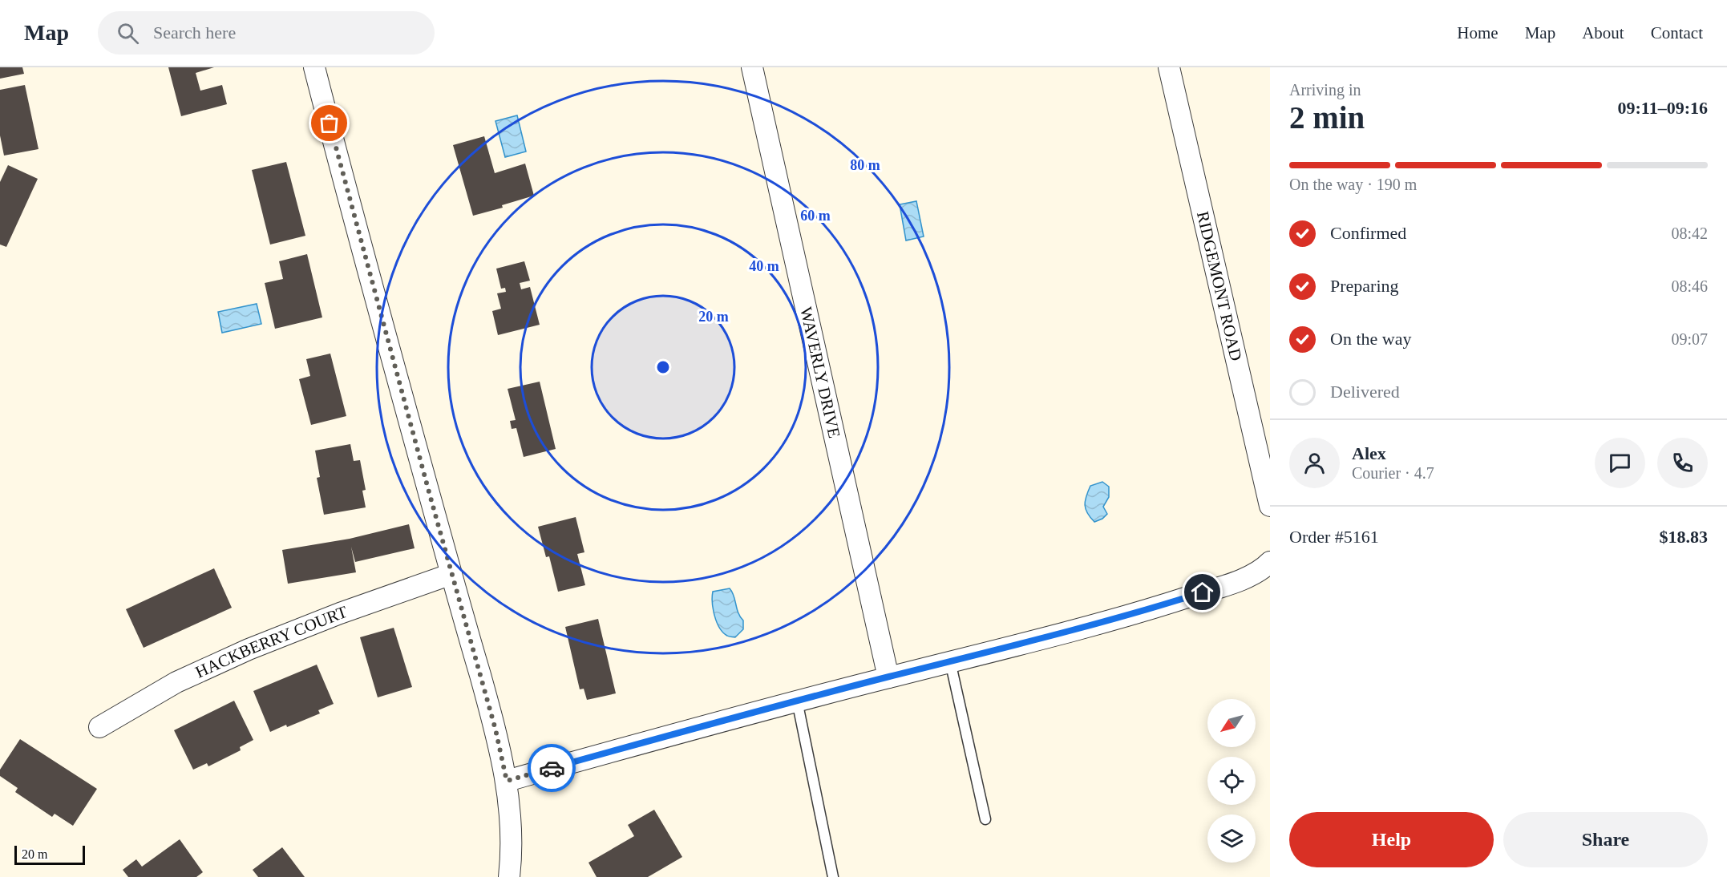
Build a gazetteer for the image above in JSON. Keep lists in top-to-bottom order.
{
  "streets": {
    "street": ["RIDGEMONT ROAD", "WAVERLY DRIVE", "HACKBERRY COURT"]
  },
  "scale_bar": "20 m",
  "north": "bottom left",
  "page": {
    "header": "Map",
    "search": "Search here",
    "nav": [
      "Home",
      "Map",
      "About",
      "Contact"
    ],
    "heading": ["2 min", "Arriving in", "09:11–09:16"],
    "panel": [
      "Alex",
      "Courier · 4.7",
      "Order #5161",
      "$18.83"
    ],
    "bar": "On the way · 190 m",
    "list": [
      ["Confirmed", "08:42"],
      ["Preparing", "08:46"],
      ["On the way", "09:07"],
      "Delivered"
    ],
    "buttons": ["Help", "Share"],
    "scale": "20 m"
  },
  "rings": [
    "80 m",
    "60 m",
    "40 m",
    "20 m"
  ]
}
